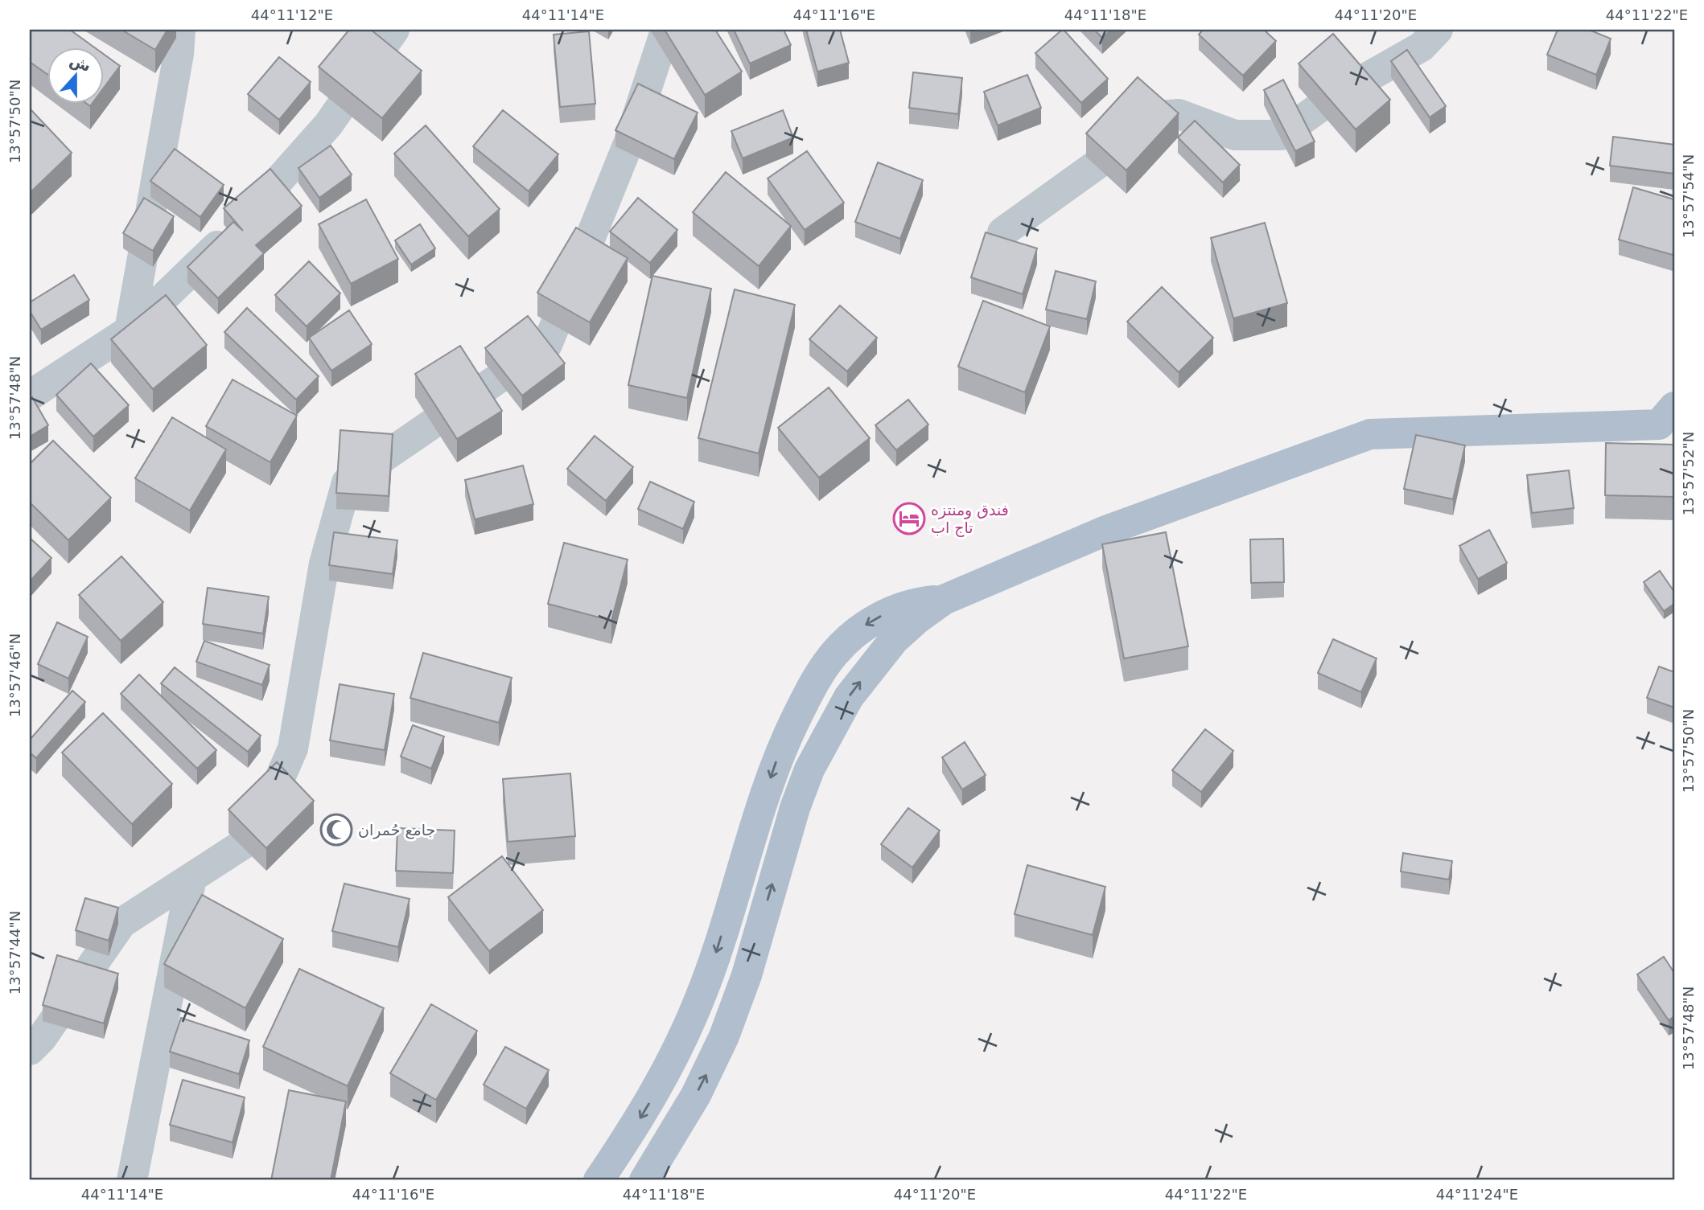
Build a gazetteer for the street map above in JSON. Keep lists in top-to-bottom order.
{
  "places": {
    "hotel": ["فندق ومنتزه تاج اب"],
    "mosque": ["جامع حُمران"]
  },
  "north": "top",
  "coordinates": [
    "44°11'12\"E",
    "44°11'14\"E",
    "44°11'16\"E",
    "44°11'18\"E",
    "44°11'20\"E",
    "44°11'22\"E",
    "13°57'50\"N",
    "13°57'54\"N",
    "13°57'48\"N",
    "13°57'52\"N",
    "13°57'46\"N",
    "13°57'44\"N",
    "44°11'24\"E"
  ]
}
